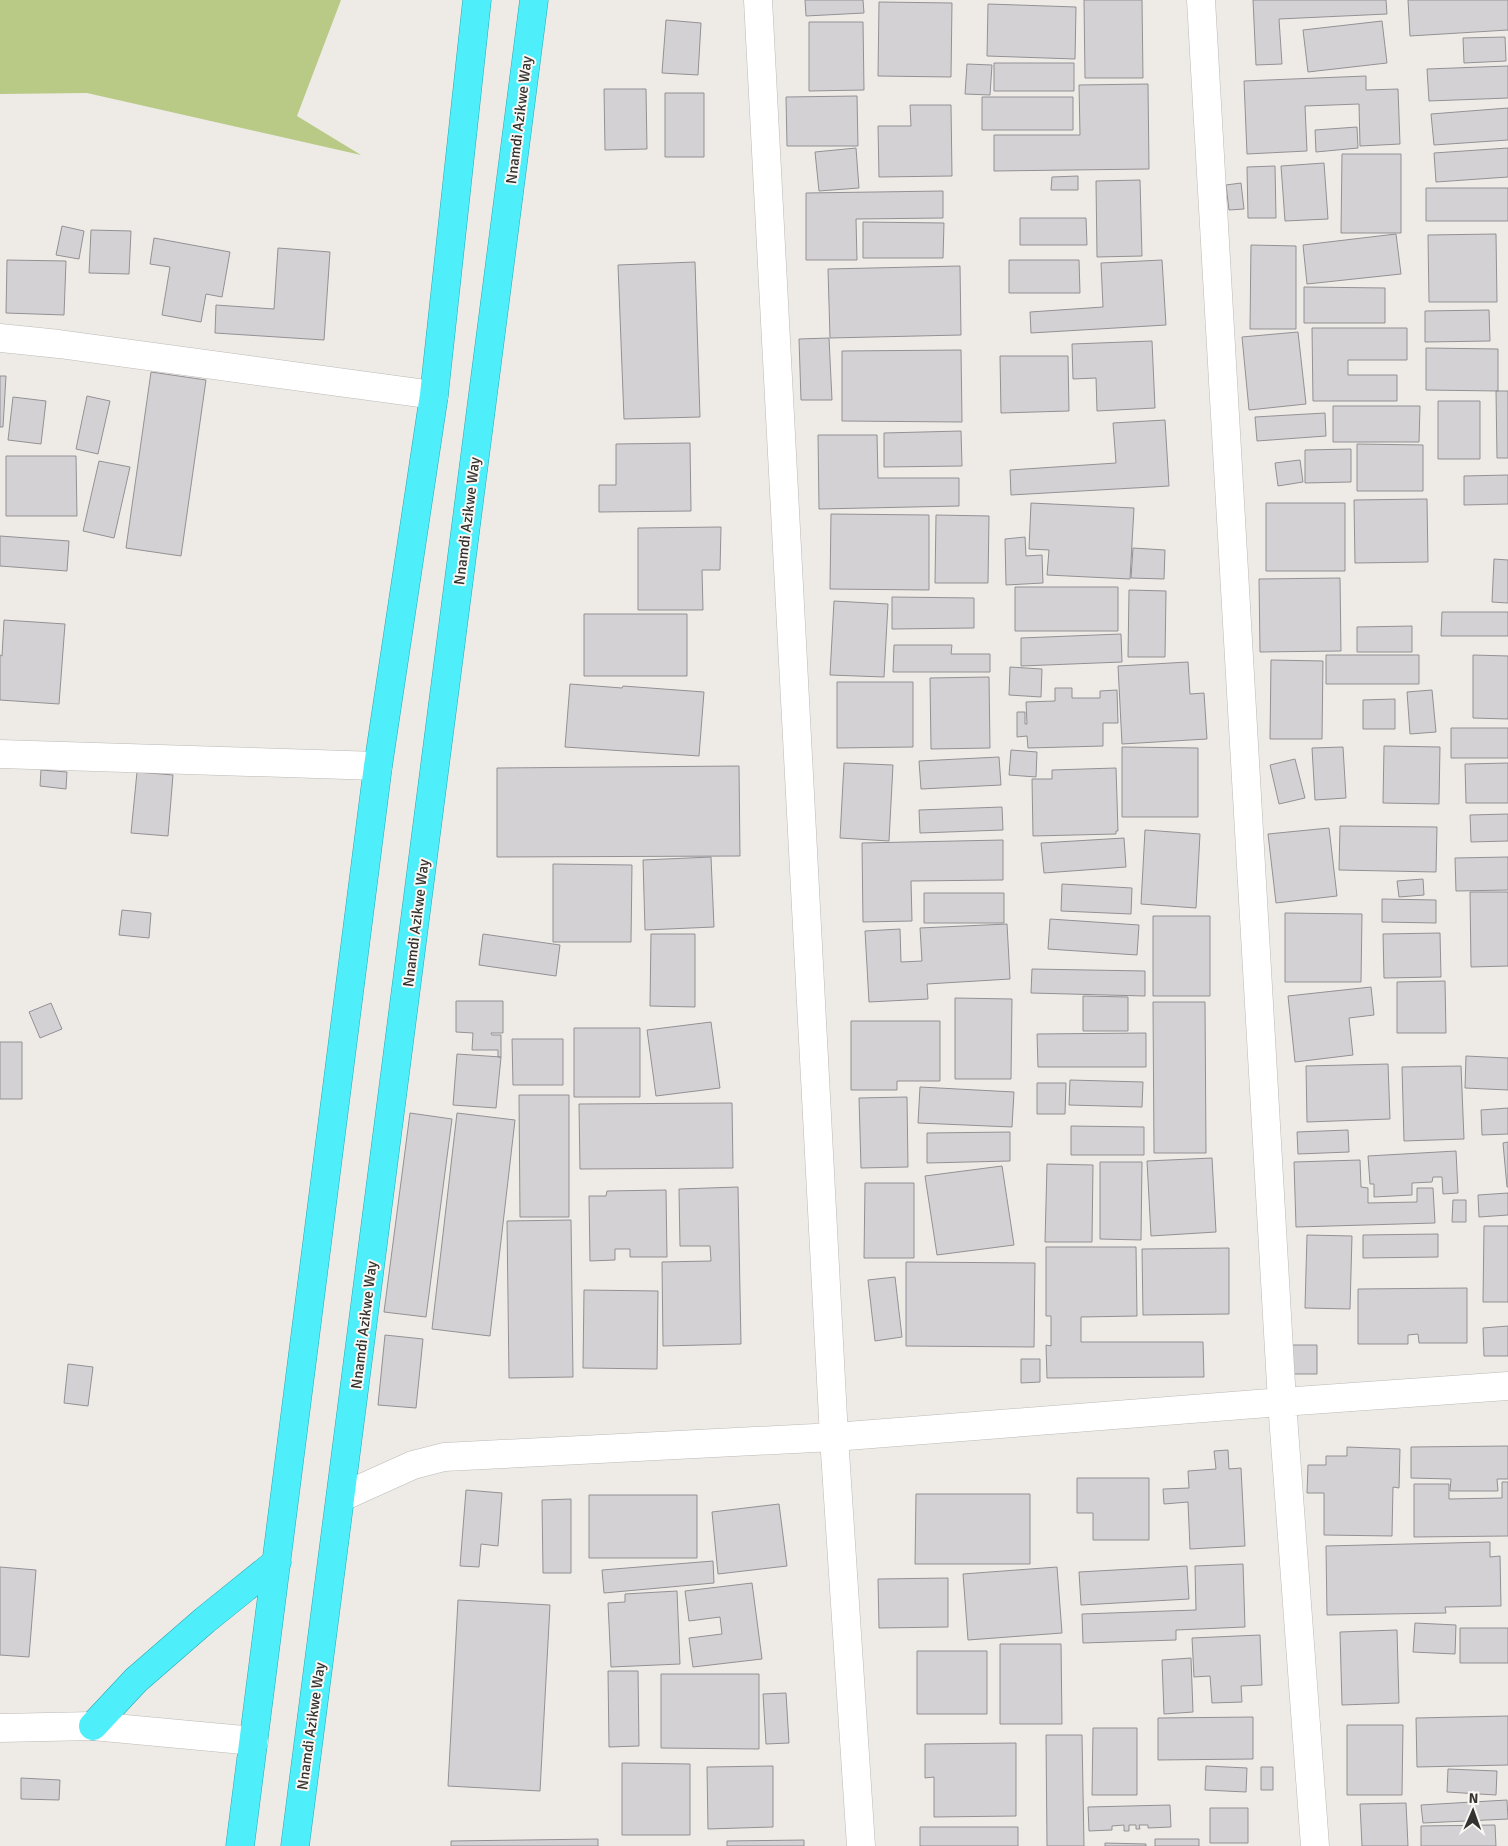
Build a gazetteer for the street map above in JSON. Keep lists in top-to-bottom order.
{
  "streets": {
    "highway": ["Nnamdi Azikwe Way"]
  },
  "north": "top"
}
